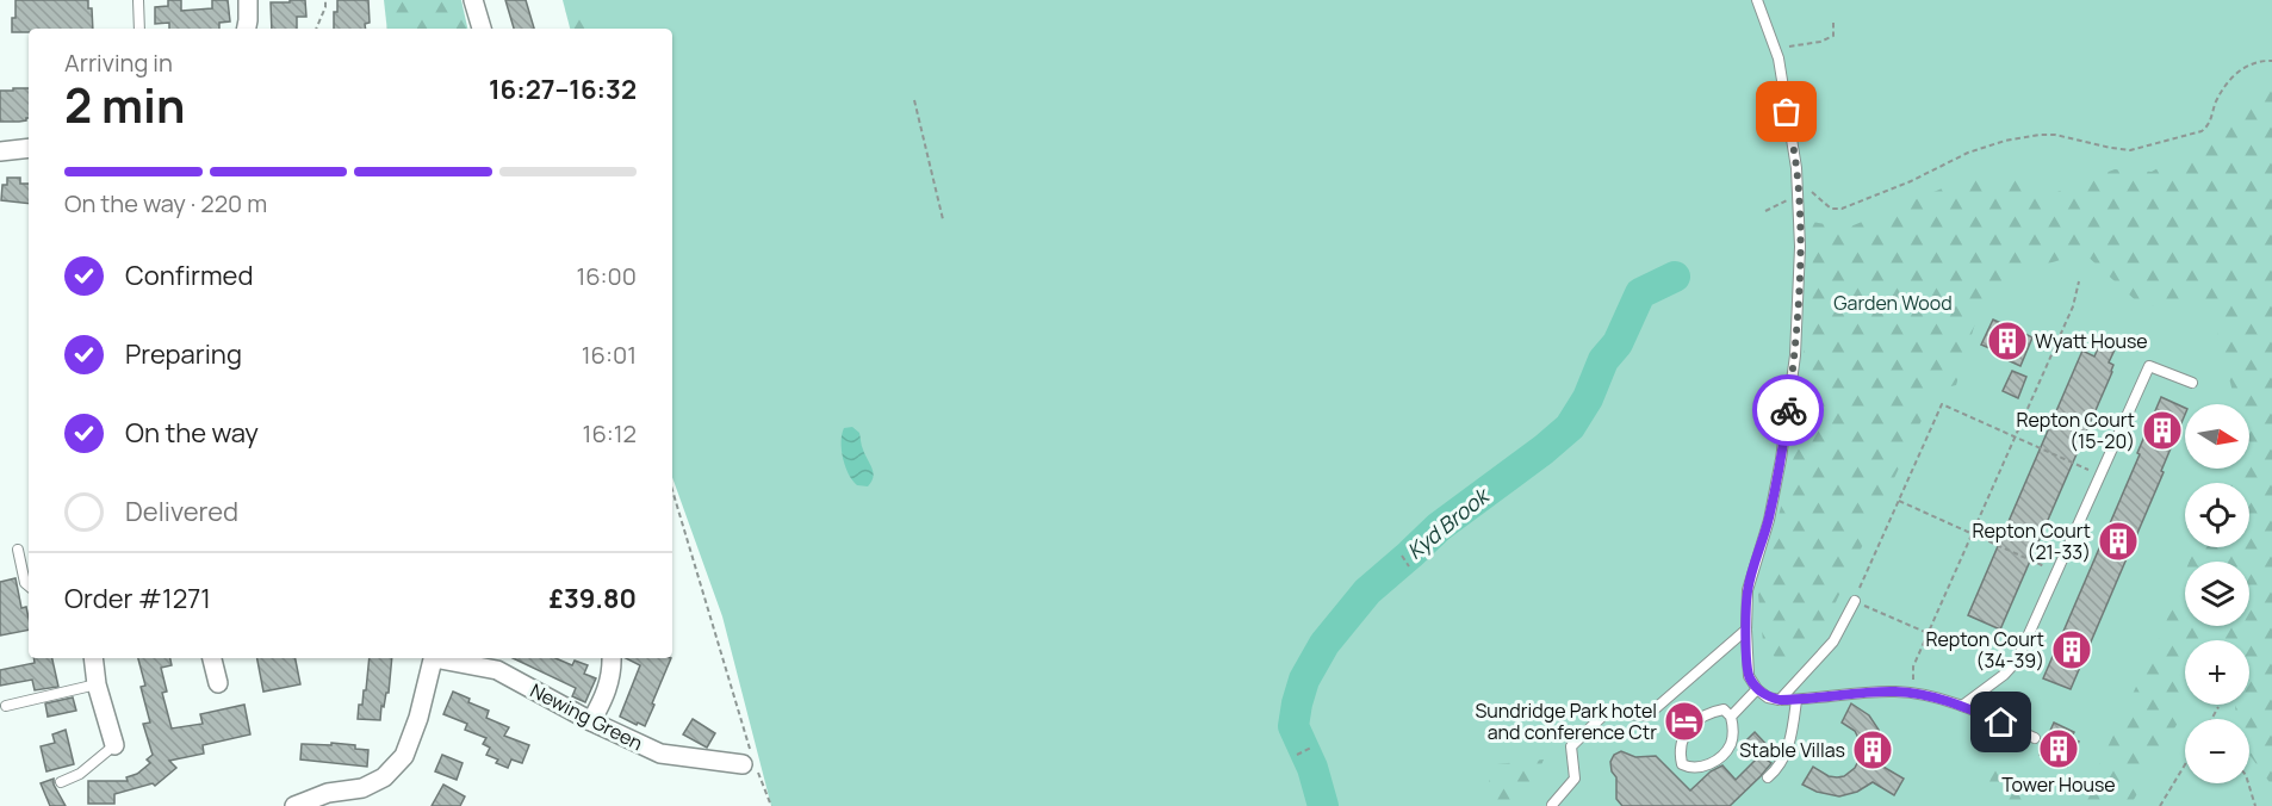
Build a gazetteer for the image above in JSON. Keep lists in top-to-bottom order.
{
  "streets": {
    "street": ["Newing Green"]
  },
  "water": ["Kyd Brook"],
  "parks": ["Garden Wood"],
  "places": {
    "building": [
      "Wyatt House",
      "Repton Court (15-20)",
      "Repton Court (21-33)",
      "Repton Court (34-39)",
      "Tower House",
      "Stable Villas"
    ],
    "hotel": ["Sundridge Park hotel and conference Ctr"]
  },
  "north": "right",
  "page": {
    "heading": ["2 min", "Arriving in", "16:27–16:32"],
    "panel": ["Order #1271", "£39.80"],
    "bar": "On the way · 220 m",
    "list": [
      ["Confirmed", "16:00"],
      ["Preparing", "16:01"],
      ["On the way", "16:12"],
      "Delivered"
    ],
    "map_buttons": ["+", "−"]
  }
}
